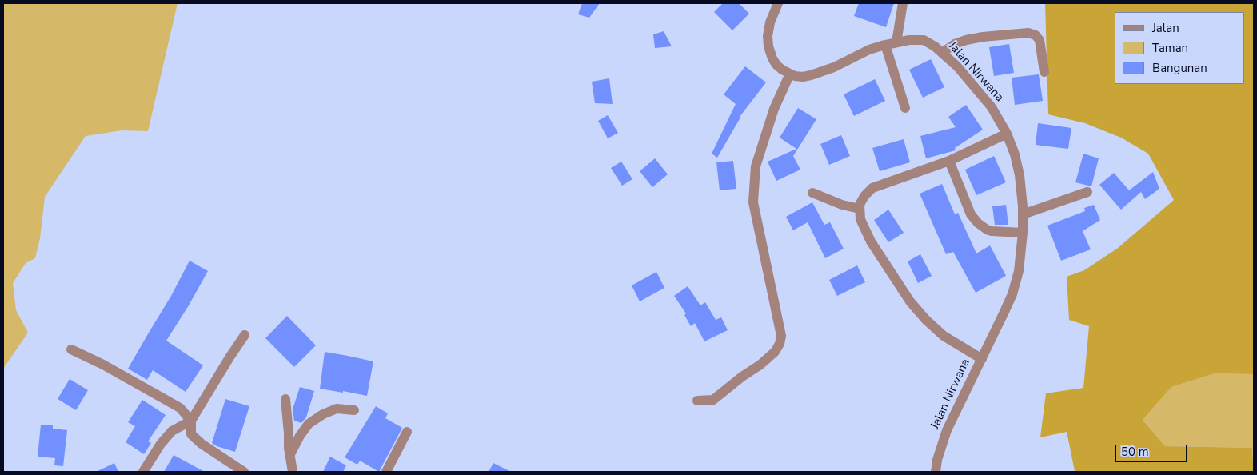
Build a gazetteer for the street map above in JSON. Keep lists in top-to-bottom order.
{
  "streets": {
    "street": ["Jalan Nirwana"]
  },
  "legend": ["Jalan", "Taman", "Bangunan"],
  "scale_bar": "50 m"
}
